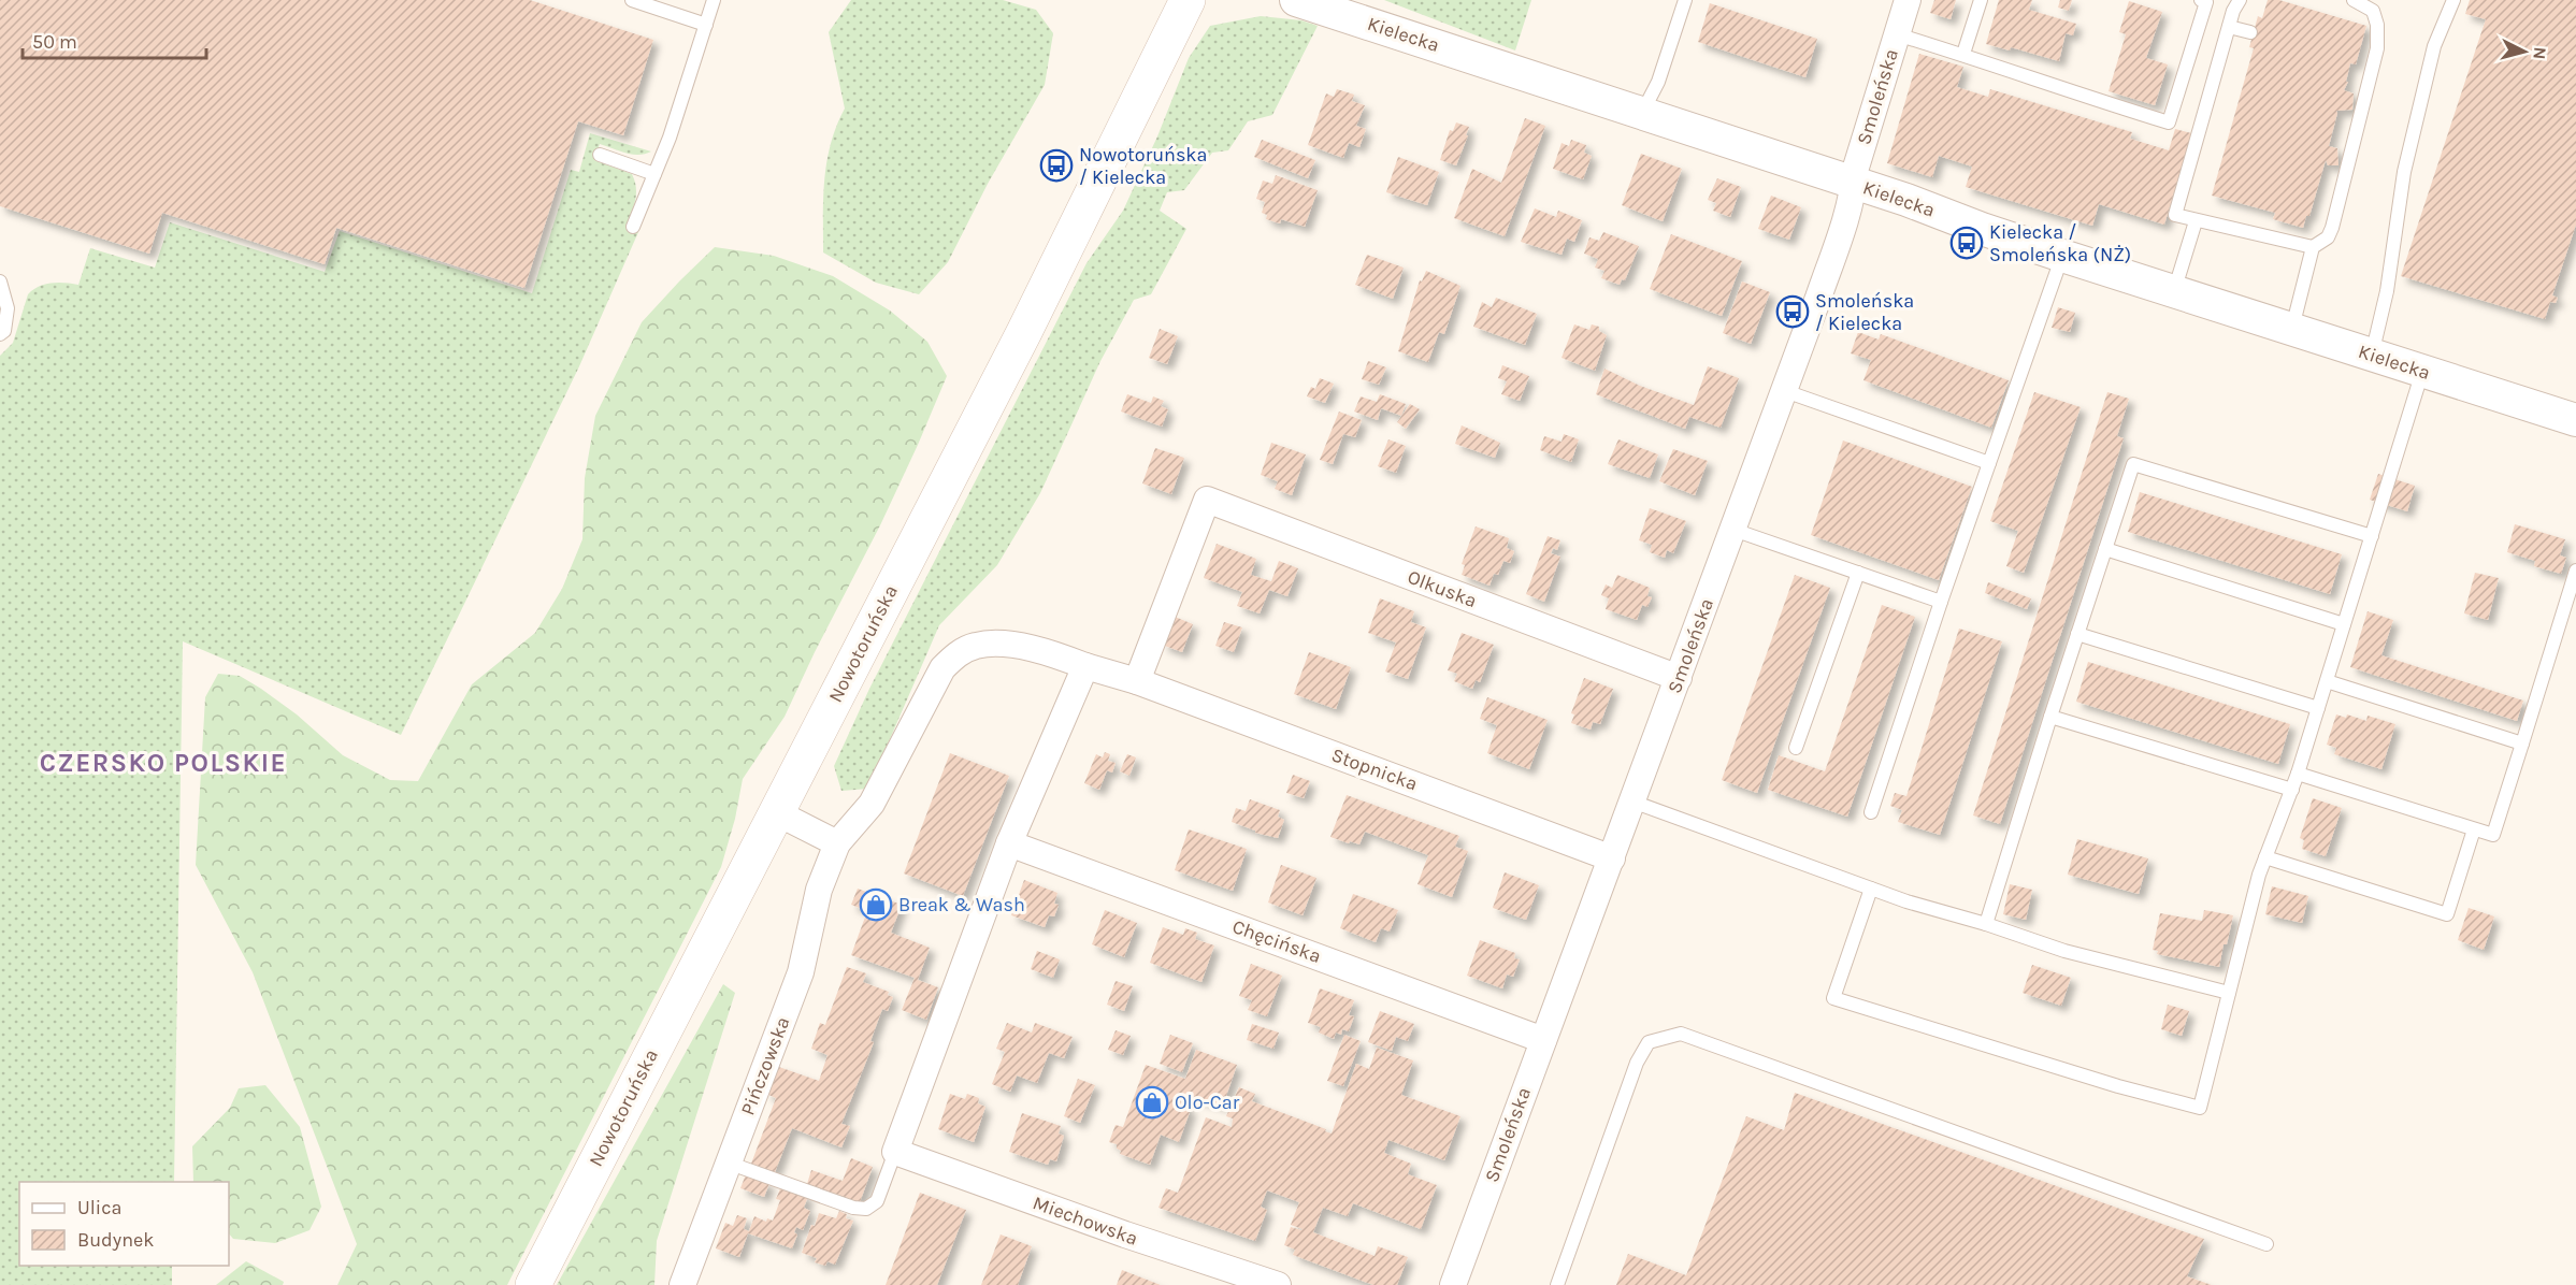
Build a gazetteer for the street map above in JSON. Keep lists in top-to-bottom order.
{
  "streets": {
    "main road": ["Nowotoruńska"],
    "street": [
      "Kielecka",
      "Smoleńska",
      "Olkuska",
      "Stopnicka",
      "Chęcińska",
      "Pińczowska",
      "Miechowska"
    ]
  },
  "crossings": [
    ["Kielecka", "Smoleńska"],
    ["Smoleńska", "Olkuska"],
    ["Smoleńska", "Stopnicka"],
    ["Smoleńska", "Chęcińska"],
    ["Olkuska", "Stopnicka"],
    ["Stopnicka", "Pińczowska"]
  ],
  "districts": ["CZERSKO POLSKIE"],
  "places": {
    "bus stop": ["Nowotoruńska / Kielecka", "Kielecka / Smoleńska (NŻ)", "Smoleńska / Kielecka"],
    "shop": ["Break & Wash", "Olo-Car"]
  },
  "legend": ["Ulica", "Budynek"],
  "scale_bar": "50 m",
  "north": "right"
}
